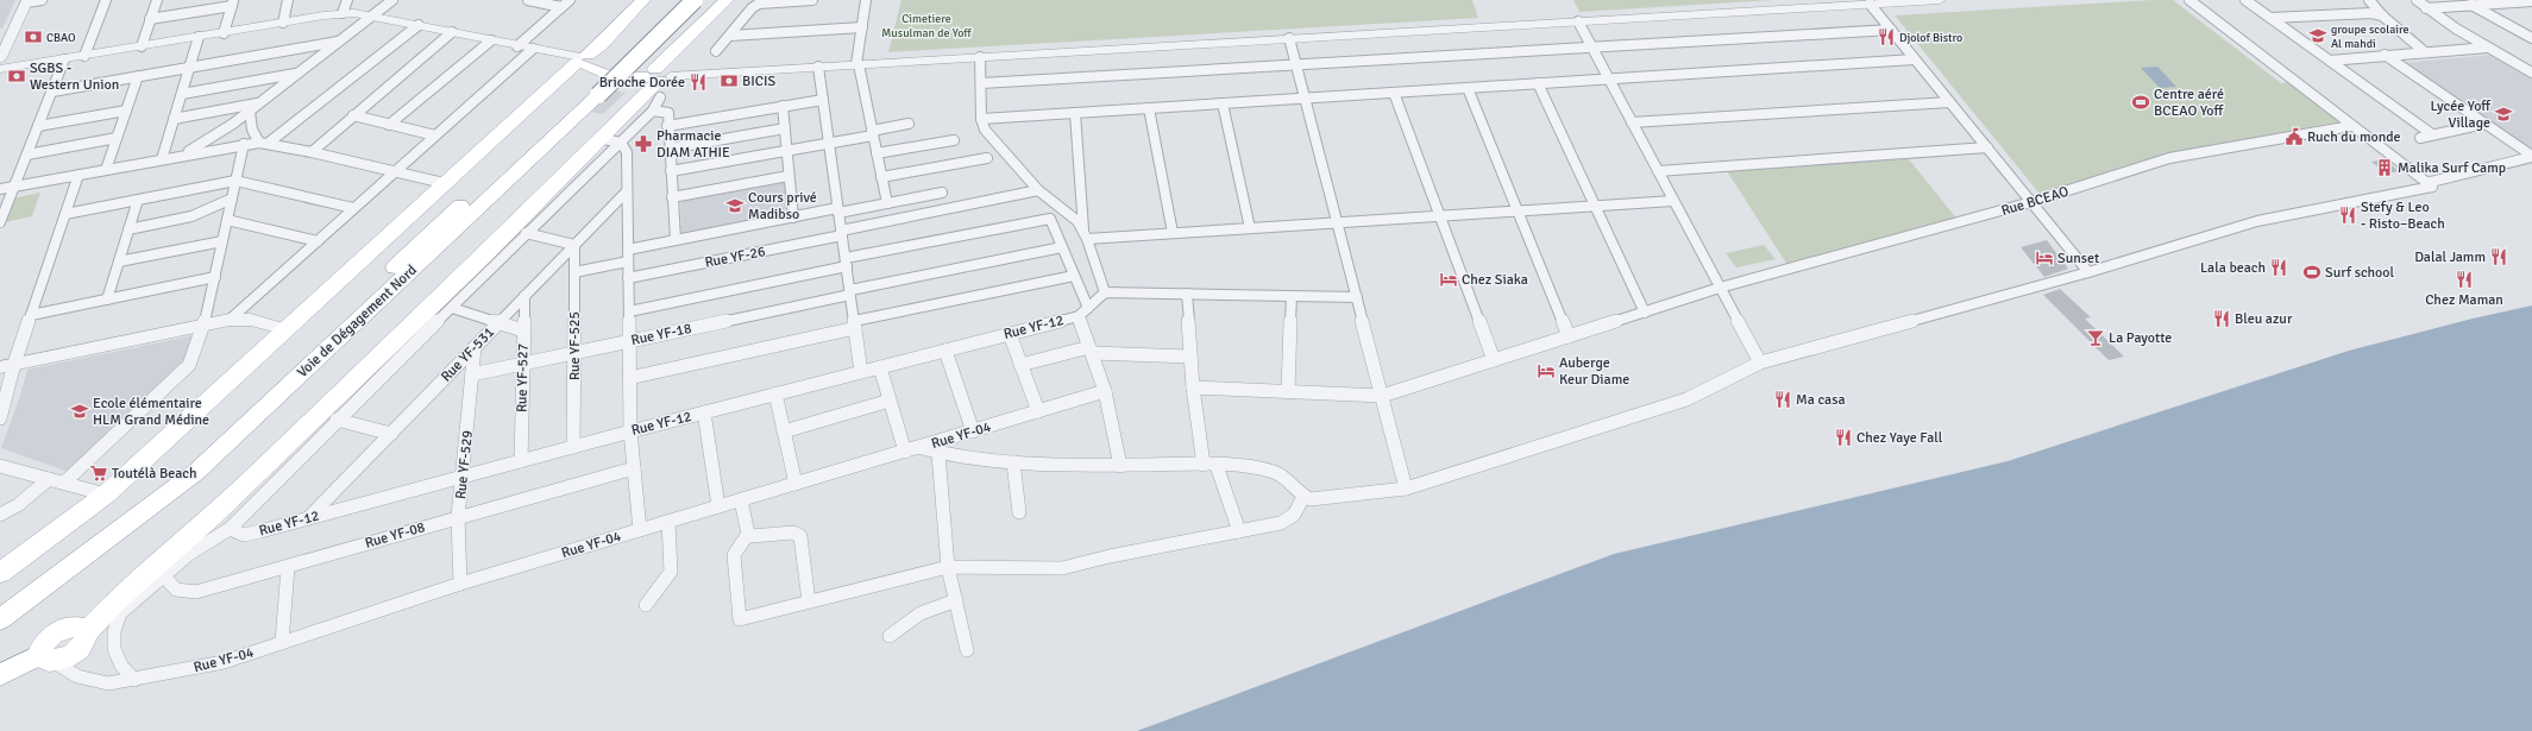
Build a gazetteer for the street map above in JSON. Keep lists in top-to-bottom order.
{
  "streets": {
    "main road": ["Voie de Dégagement Nord"],
    "street": [
      "Rue BCEAO",
      "Rue YF-26",
      "Rue YF-12",
      "Rue YF-18",
      "Rue YF-525",
      "Rue YF-531",
      "Rue YF-527",
      "Rue YF-04",
      "Rue YF-529",
      "Rue YF-08"
    ]
  },
  "crossings": [
    ["Rue YF-12", "Rue YF-525"],
    ["Rue YF-12", "Rue YF-531"],
    ["Rue YF-12", "Rue YF-527"],
    ["Rue YF-12", "Rue YF-529"],
    ["Rue YF-18", "Rue YF-525"],
    ["Rue YF-18", "Rue YF-527"],
    ["Rue YF-18", "Rue YF-529"],
    ["Rue YF-525", "Rue YF-531"],
    ["Rue YF-531", "Rue YF-527"],
    ["Rue YF-531", "Rue YF-529"],
    ["Rue YF-04", "Rue YF-529"],
    ["Rue YF-529", "Rue YF-08"]
  ],
  "parks": ["Cimetiere Musulman de Yoff"],
  "places": {
    "school or university": [
      "groupe scolaire Al mahdi",
      "Lycée Yoff Village",
      "Cours privé Madibso",
      "Ecole élémentaire HLM Grand Médine"
    ],
    "bank": ["CBAO", "SGBS - Western Union", "BICIS"],
    "restaurant": [
      "Djolof Bistro",
      "Brioche Dorée",
      "Stefy & Leo - Risto–Beach",
      "Dalal Jamm",
      "Lala beach",
      "Chez Maman",
      "Bleu azur",
      "Ma casa",
      "Chez Yaye Fall"
    ],
    "sports": ["Centre aéré BCEAO Yoff", "Surf school"],
    "public building": ["Ruch du monde"],
    "pharmacy": ["Pharmacie DIAM ATHIE"],
    "building": ["Malika Surf Camp"],
    "hotel": ["Sunset", "Chez Siaka", "Auberge Keur Diame"],
    "bar": ["La Payotte"],
    "supermarket": ["Toutélà Beach"]
  }
}
